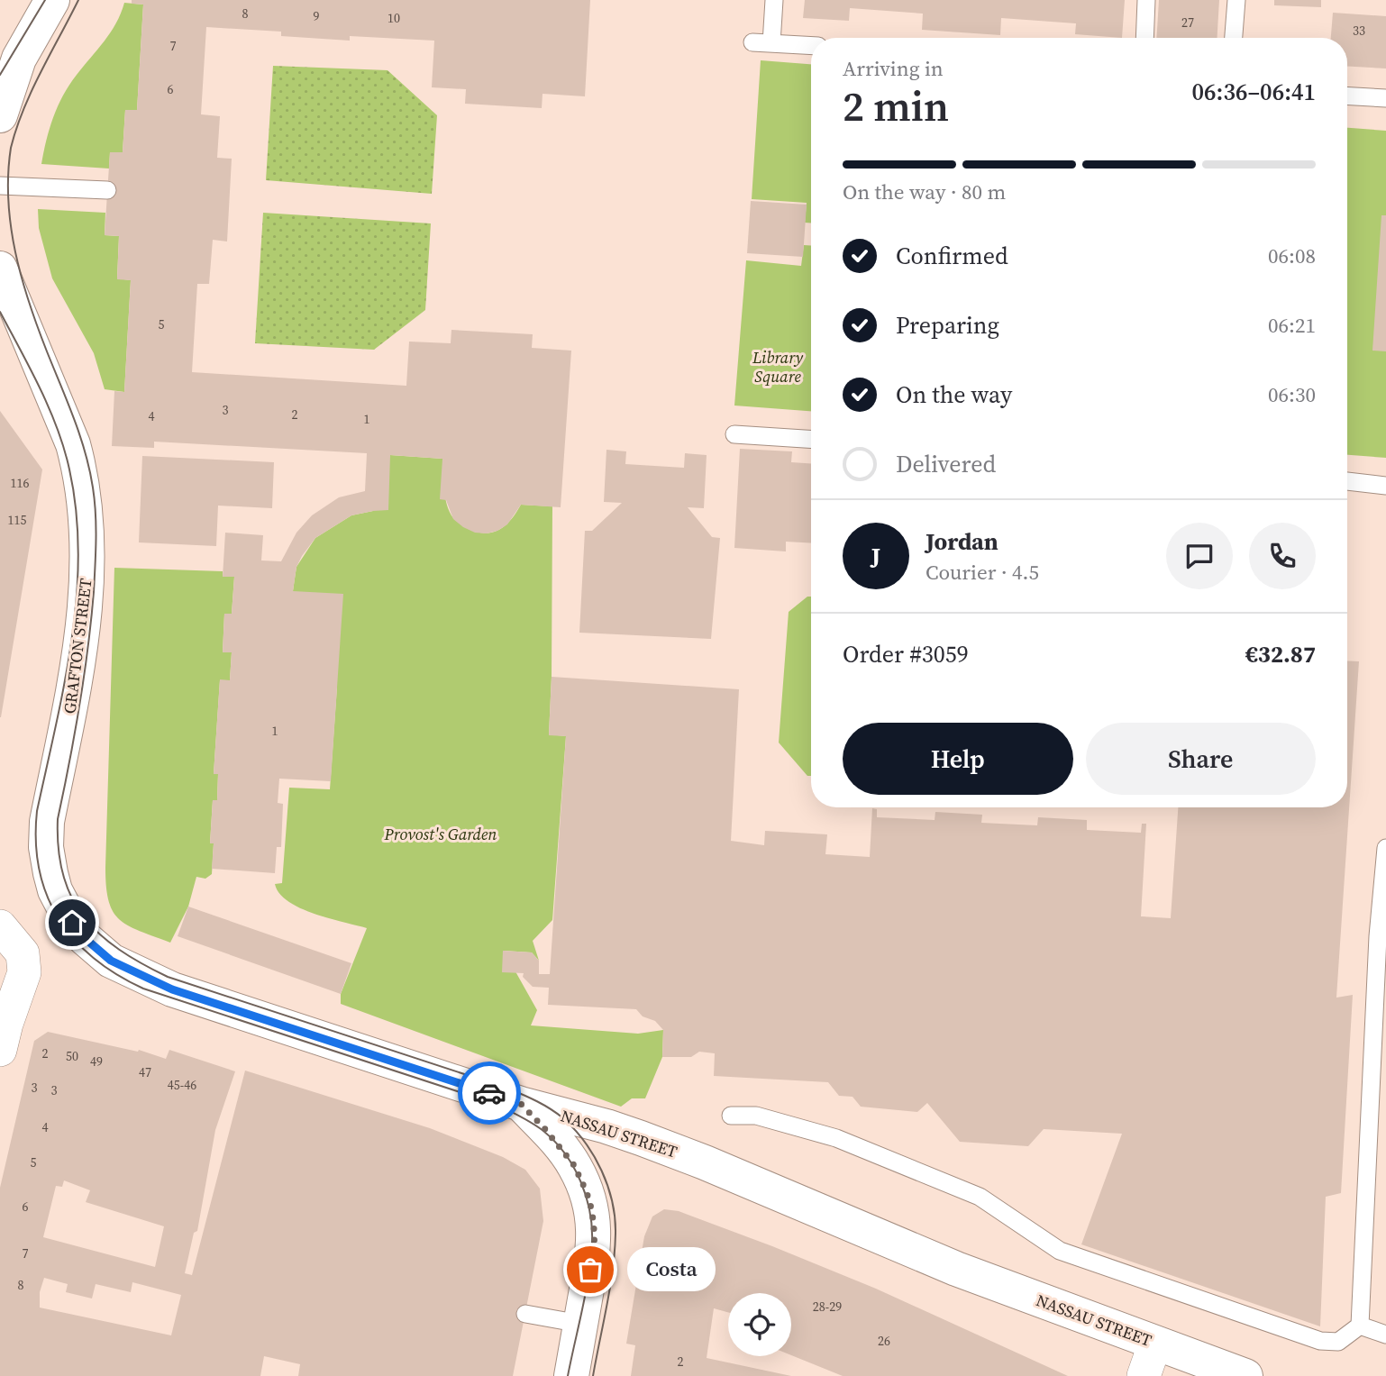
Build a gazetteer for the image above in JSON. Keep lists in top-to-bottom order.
{
  "streets": {
    "main road": ["GRAFTON STREET", "NASSAU STREET"]
  },
  "crossings": [
    ["GRAFTON STREET", "NASSAU STREET"]
  ],
  "parks": ["Library Square", "Provost's Garden"],
  "places": ["Costa"],
  "house_numbers": [
    "8",
    "9",
    "10",
    "27",
    "33",
    "7",
    "6",
    "5",
    "3",
    "2",
    "4",
    "1",
    "116",
    "115",
    "1",
    "2",
    "50",
    "49",
    "47",
    "45-46",
    "3",
    "3",
    "4",
    "5",
    "6",
    "7",
    "8",
    "28-29",
    "26",
    "2"
  ],
  "page": {
    "heading": ["2 min", "Arriving in", "06:36–06:41"],
    "panel": [
      "Jordan",
      "Courier · 4.5",
      "Order #3059",
      "€32.87"
    ],
    "bar": "On the way · 80 m",
    "list": [
      ["Confirmed", "06:08"],
      ["Preparing", "06:21"],
      ["On the way", "06:30"],
      "Delivered"
    ],
    "round": "J",
    "buttons": ["Help", "Share"],
    "bubble": "Costa"
  }
}
